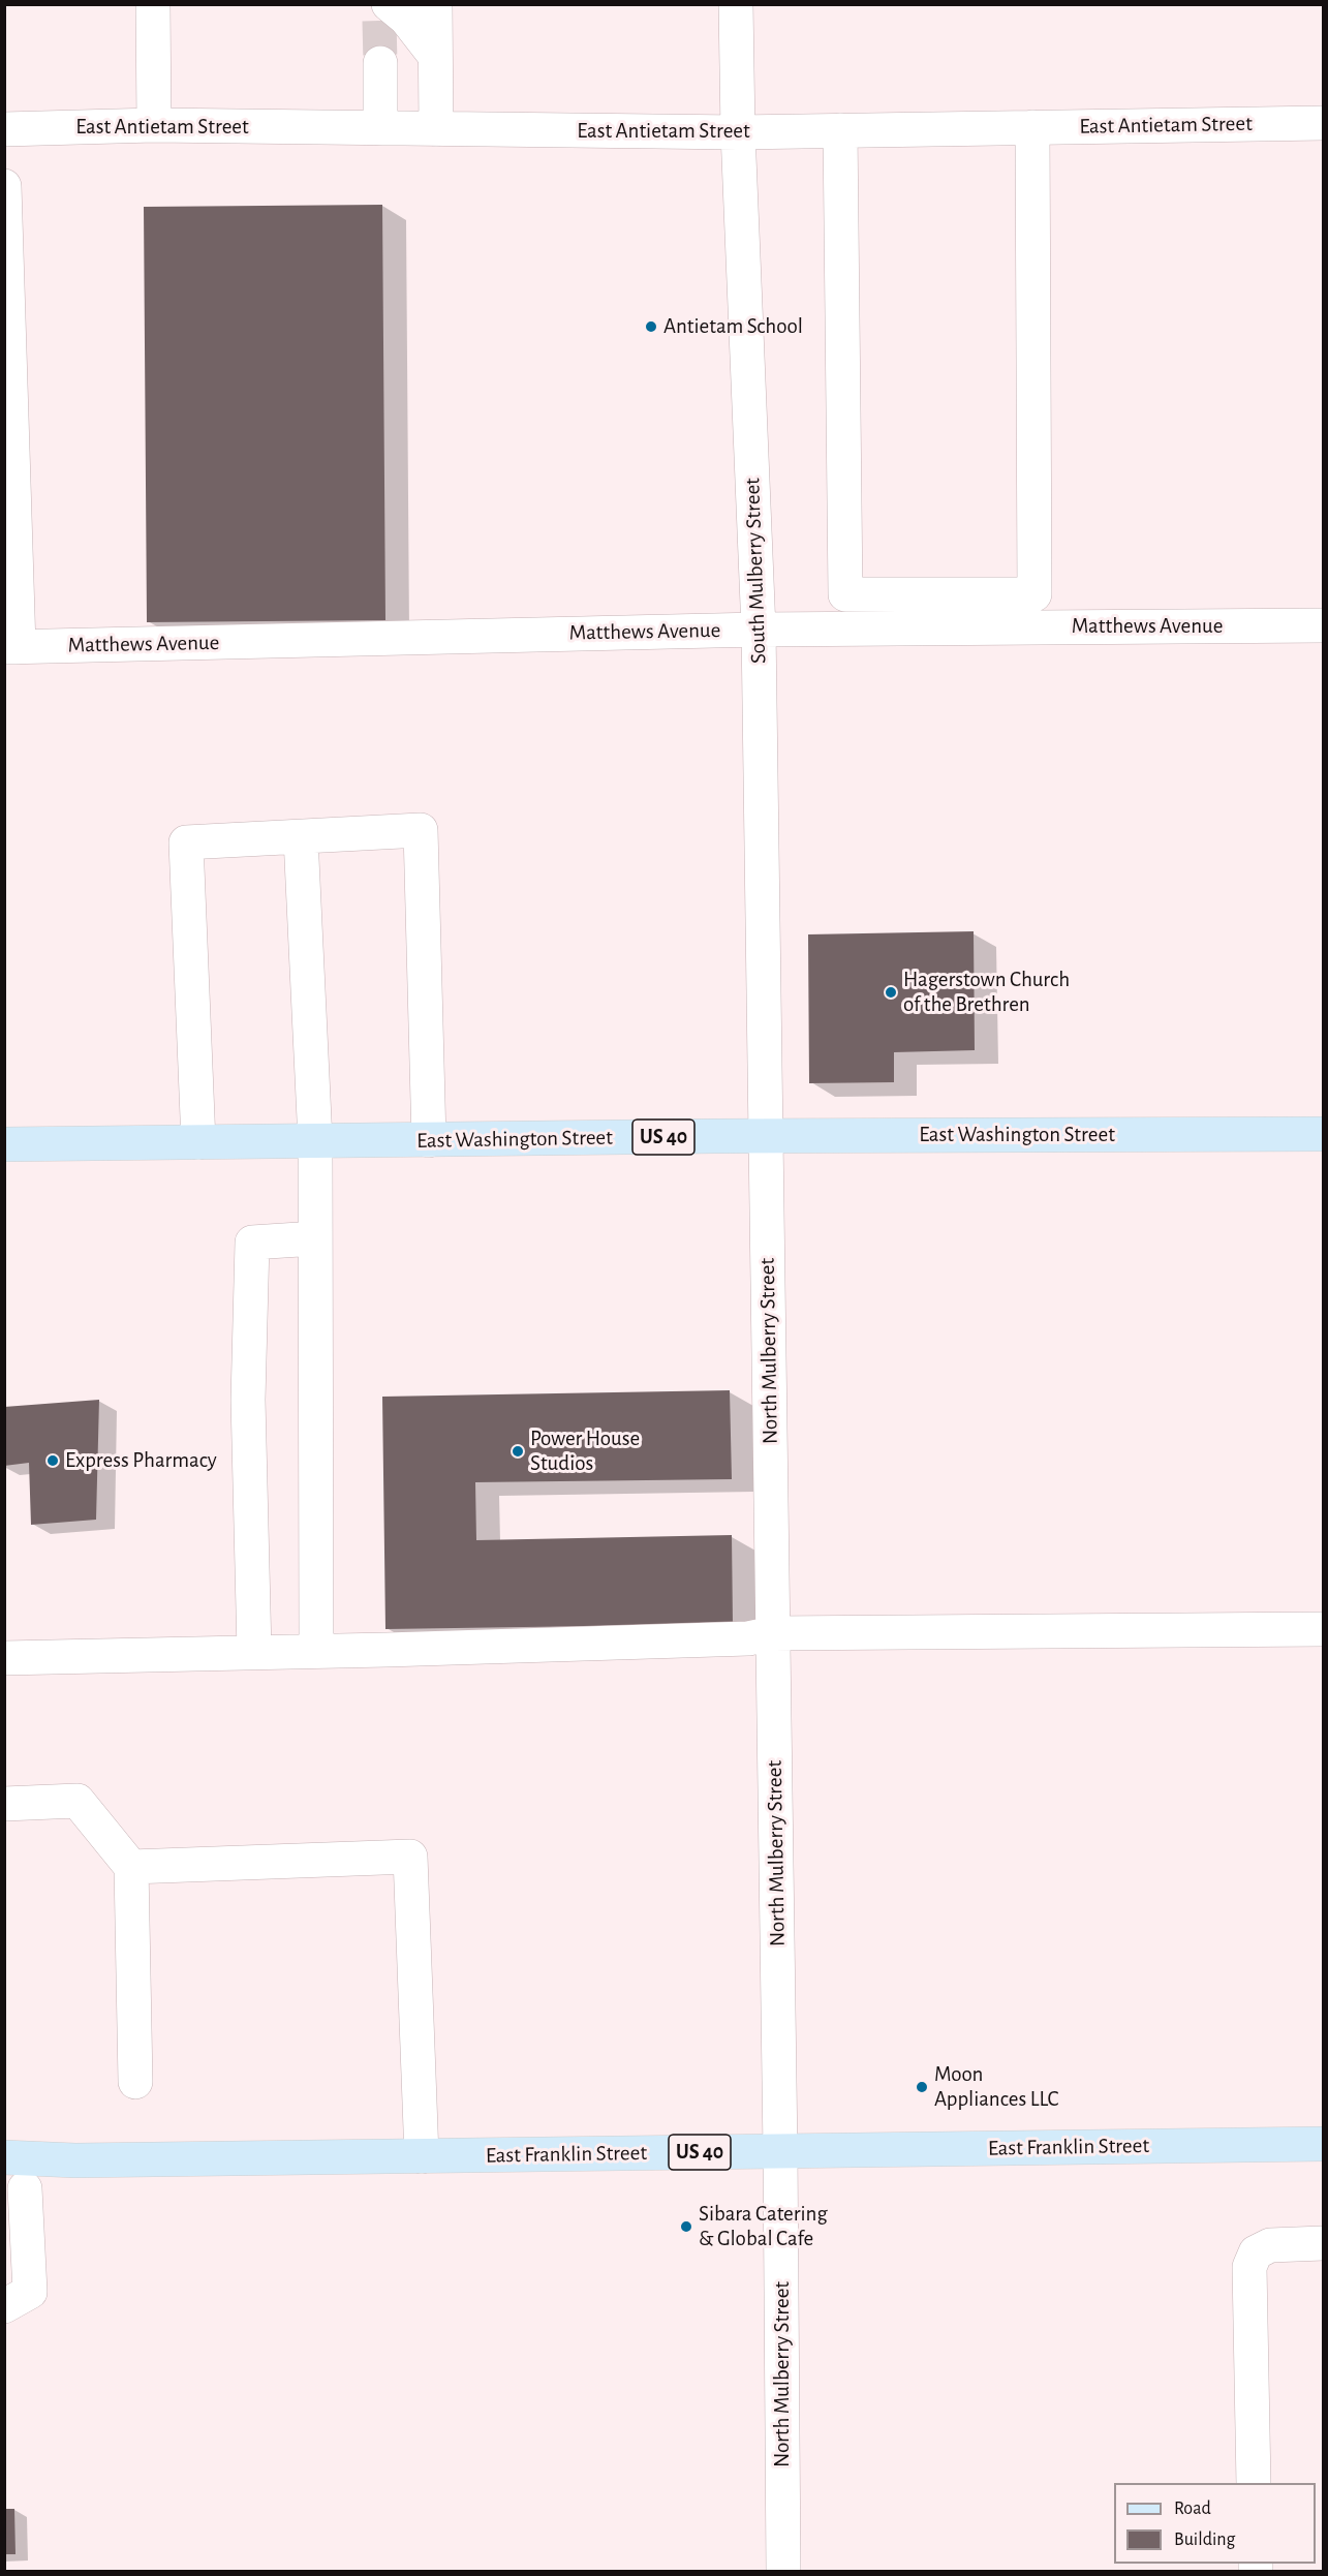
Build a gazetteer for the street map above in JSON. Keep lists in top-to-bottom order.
{
  "streets": {
    "main road": ["East Washington Street", "US 40", "East Franklin Street"],
    "street": [
      "East Antietam Street",
      "South Mulberry Street",
      "Matthews Avenue",
      "North Mulberry Street"
    ]
  },
  "crossings": [
    ["East Antietam Street", "South Mulberry Street"],
    ["South Mulberry Street", "Matthews Avenue"],
    ["South Mulberry Street", "East Washington Street"],
    ["South Mulberry Street", "North Mulberry Street"],
    ["East Washington Street", "North Mulberry Street"],
    ["US 40", "East Franklin Street"],
    ["North Mulberry Street", "East Franklin Street"]
  ],
  "places": [
    "Antietam School",
    "Hagerstown Church of the Brethren",
    "Power House Studios",
    "Express Pharmacy",
    "Moon Appliances LLC",
    "Sibara Catering & Global Cafe"
  ],
  "legend": ["Road", "Building"]
}
